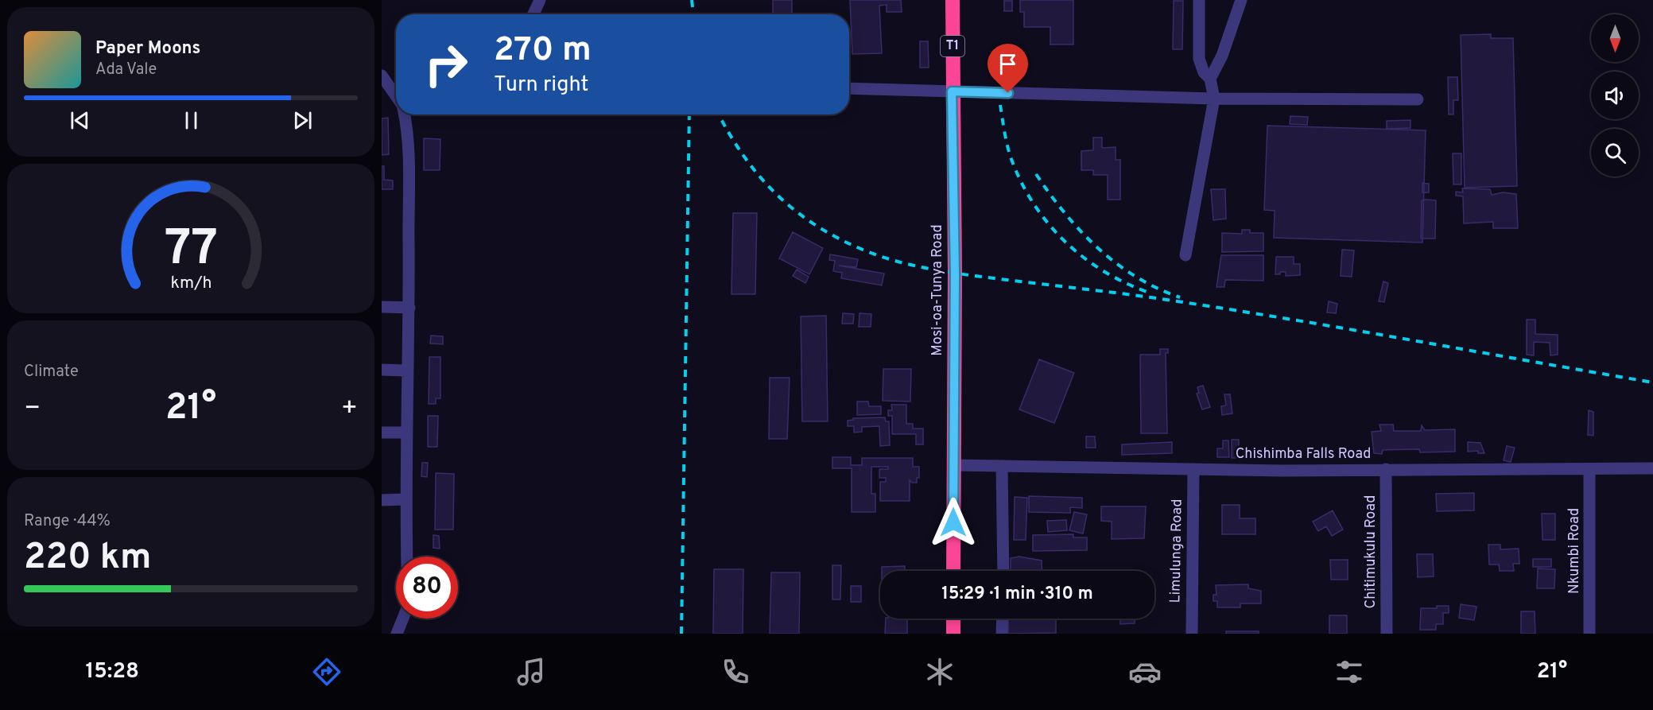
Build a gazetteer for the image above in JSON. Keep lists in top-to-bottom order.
{
  "streets": {
    "highway": ["T1", "Mosi-oa-Tunya Road"],
    "street": [
      "Chishimba Falls Road",
      "Limulunga Road",
      "Nkumbi Road",
      "Chitimukulu Road"
    ]
  },
  "crossings": [
    ["Mosi-oa-Tunya Road", "Chishimba Falls Road"],
    ["Chishimba Falls Road", "Limulunga Road"],
    ["Chishimba Falls Road", "Nkumbi Road"],
    ["Chishimba Falls Road", "Chitimukulu Road"]
  ],
  "north": "bottom",
  "page": {
    "turn": ["270 m", "Turn right"],
    "song": ["Paper Moons", "Ada Vale"],
    "tile": [
      "Climate",
      ["Range · 44%", "220 km"]
    ],
    "heat": ["−", "21°", "+"],
    "limit": "80",
    "trip": "15:29 · 1 min · 310 m",
    "tabs": ["15:28", "21°"],
    "gauge": ["77", "km/h"]
  }
}
